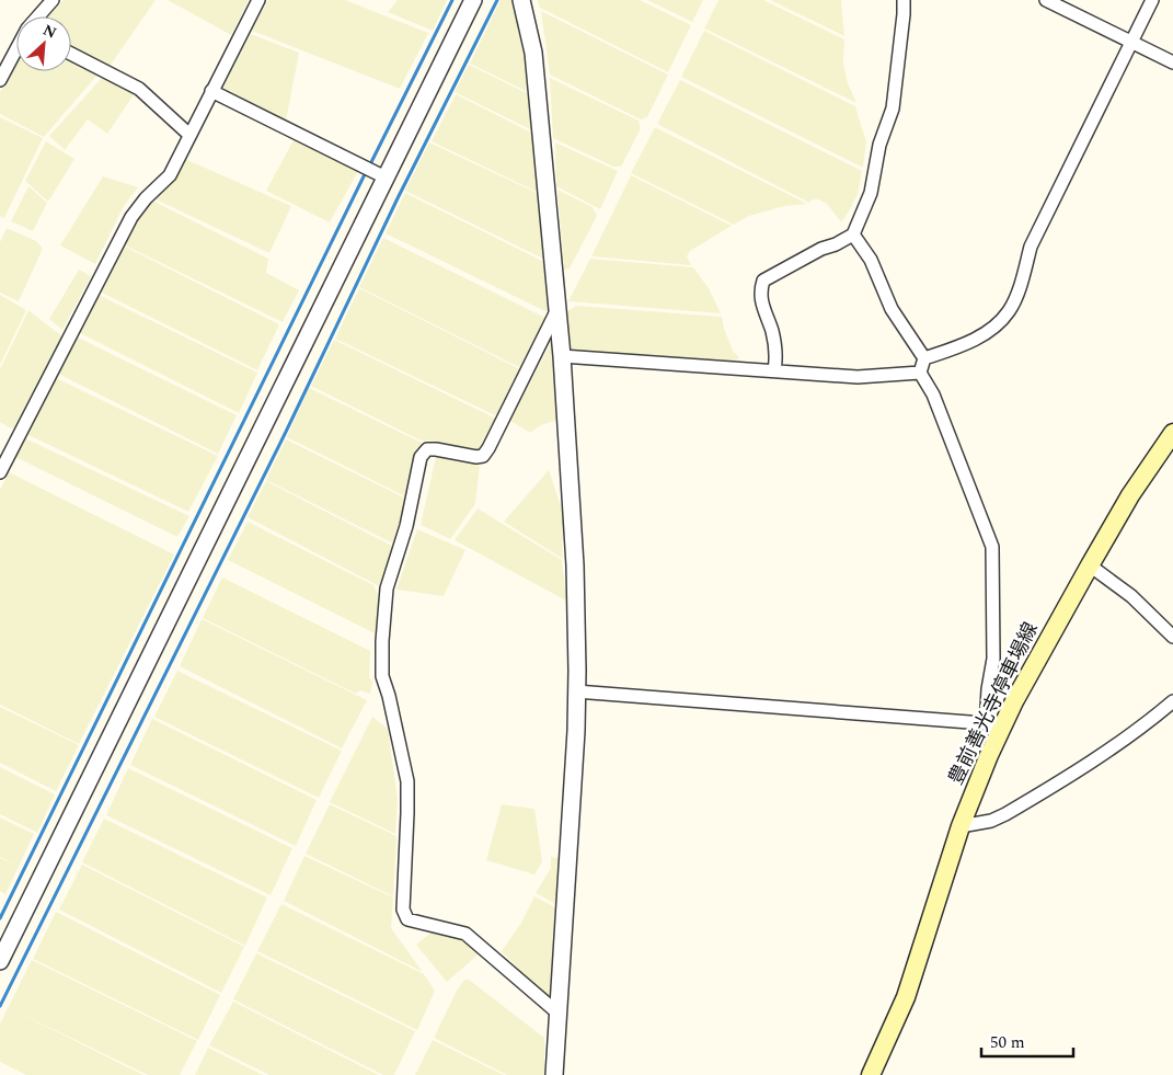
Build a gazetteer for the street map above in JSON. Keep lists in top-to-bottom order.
{
  "streets": {
    "main road": ["豊前善光寺停車場線"]
  },
  "scale_bar": "50 m",
  "north": "top right"
}
